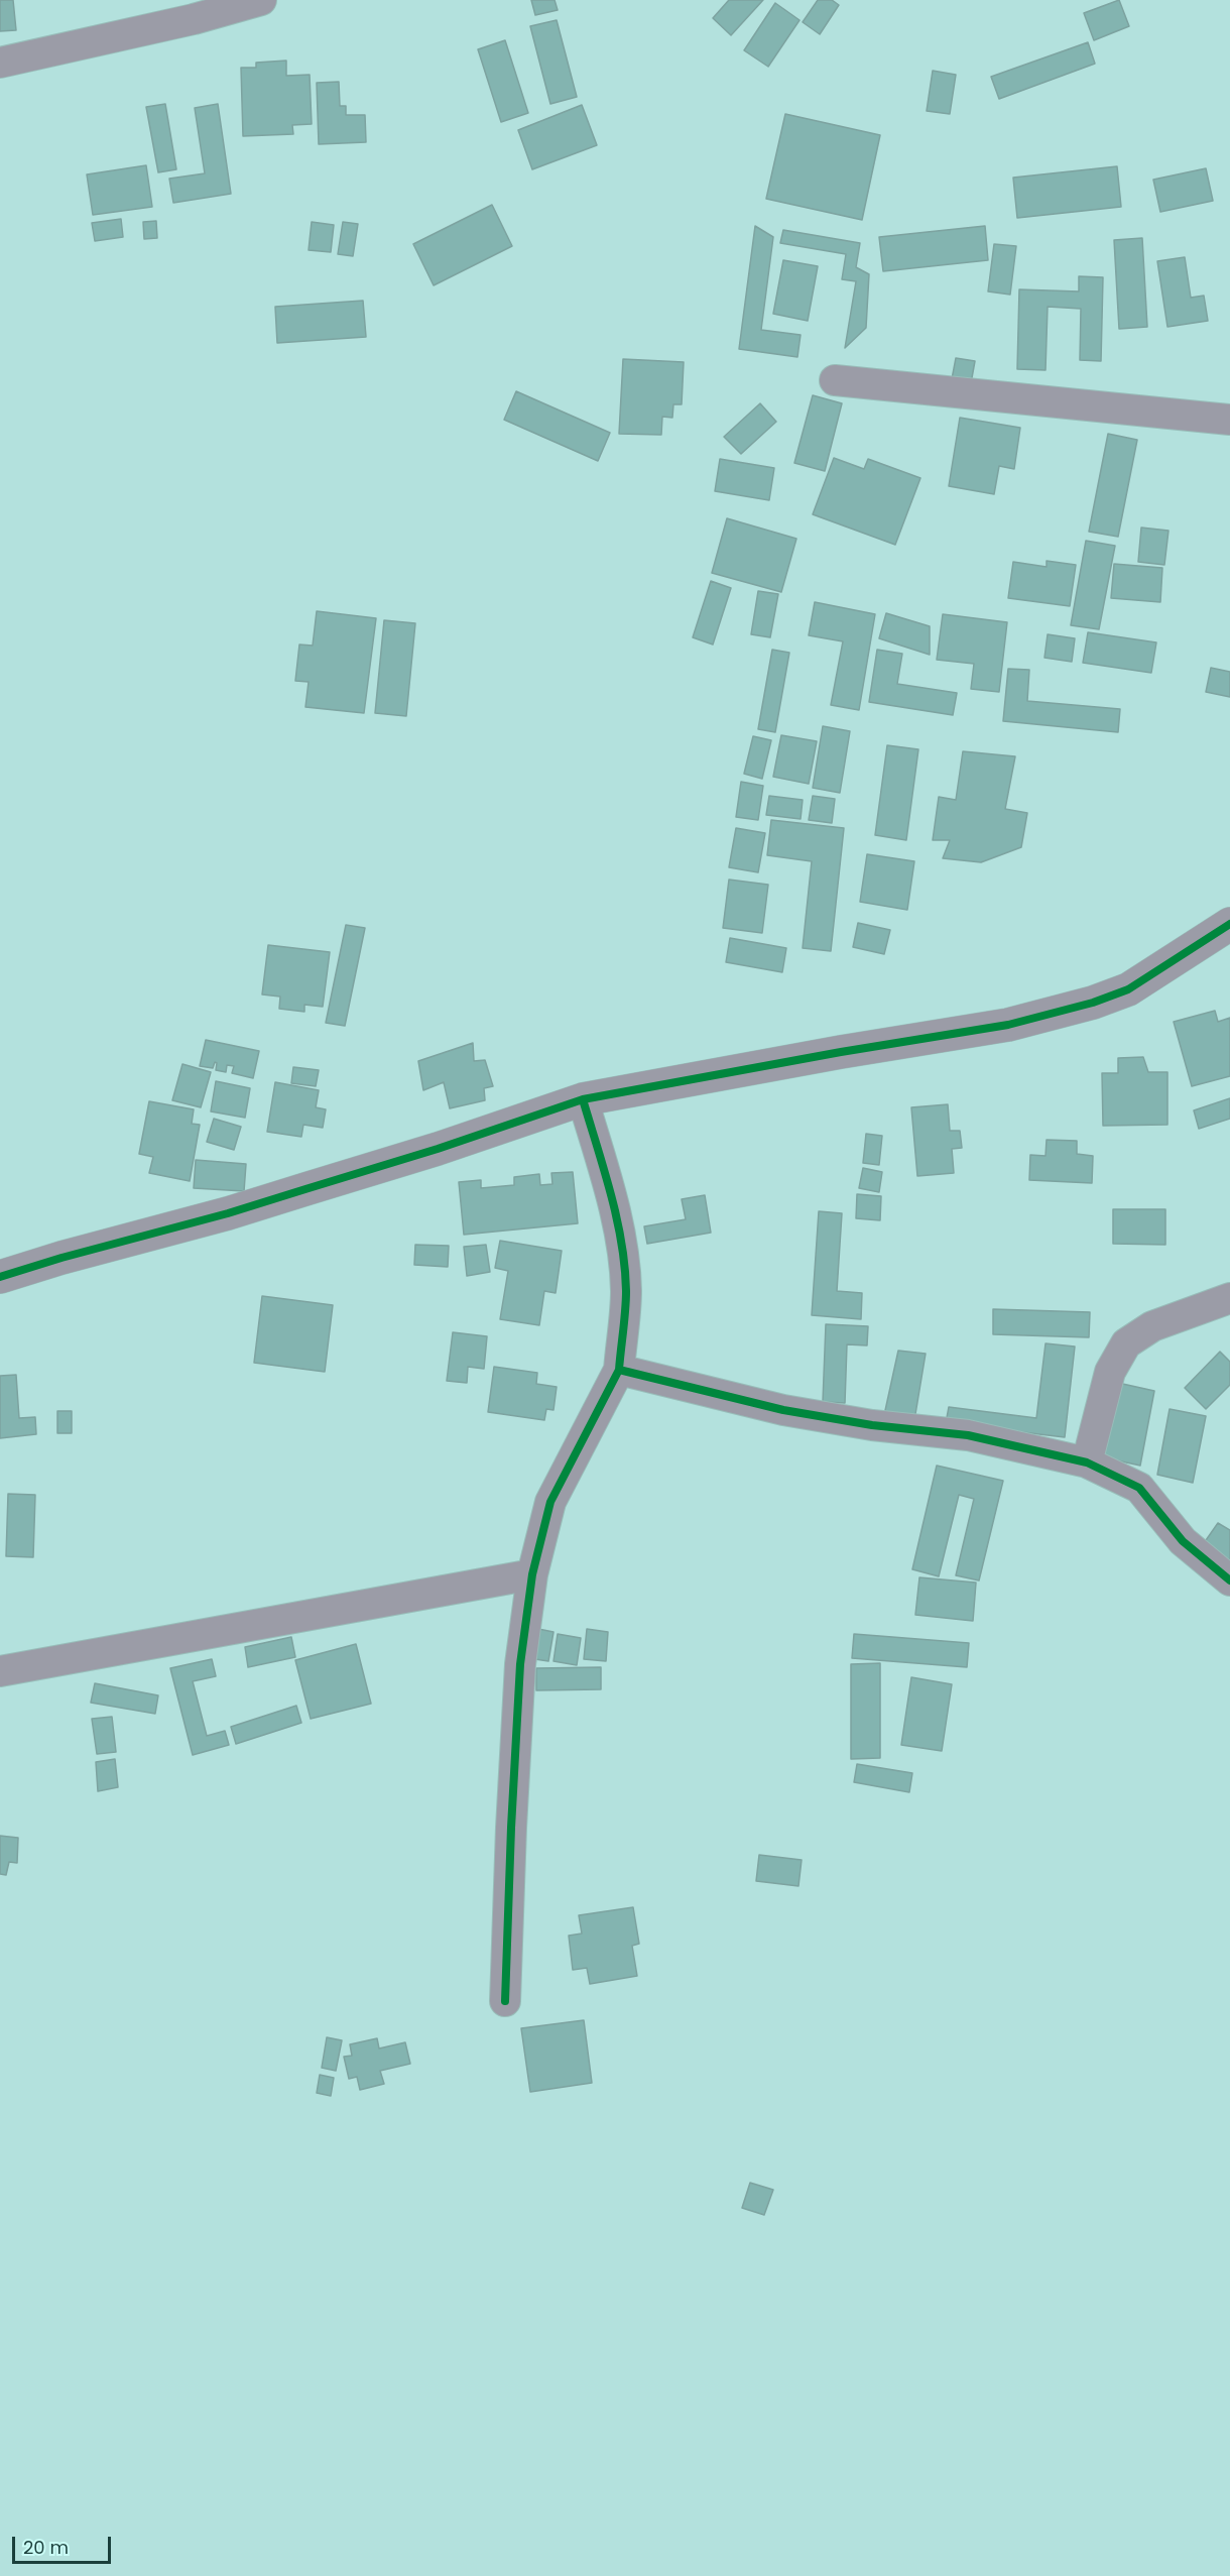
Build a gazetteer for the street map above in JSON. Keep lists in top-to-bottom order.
{
  "scale_bar": "20 m"
}
